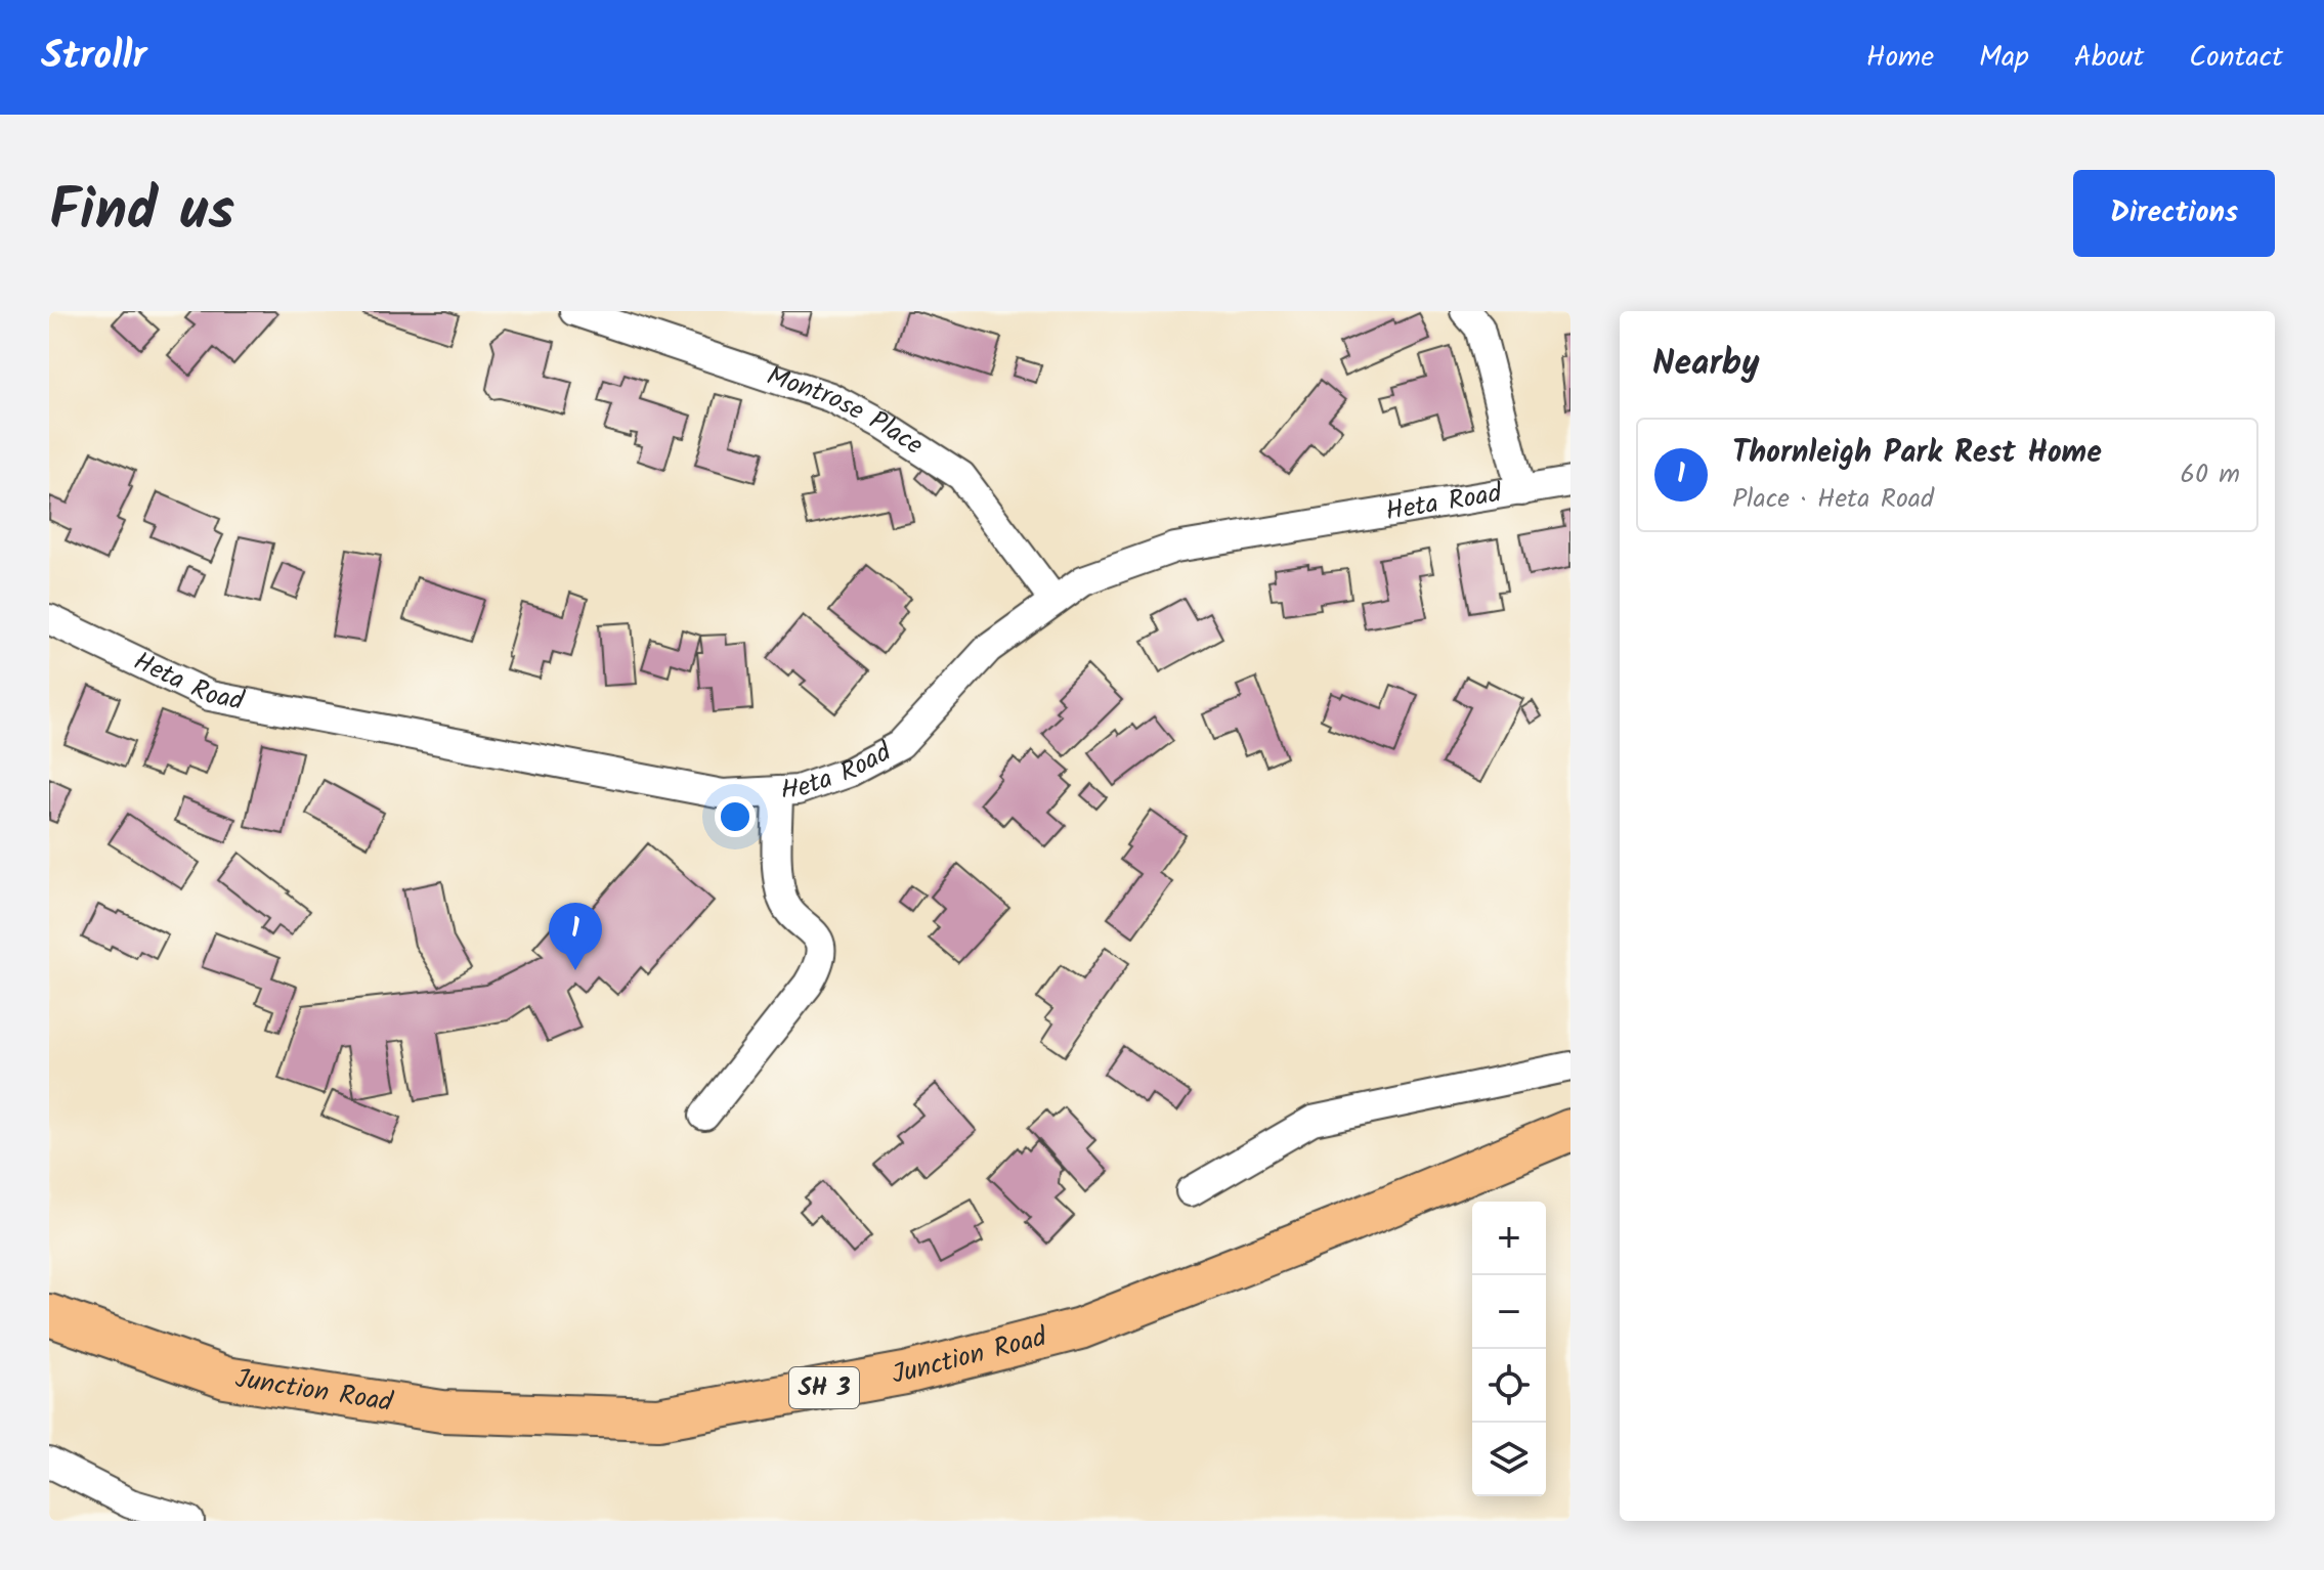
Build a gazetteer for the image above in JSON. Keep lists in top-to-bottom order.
{
  "streets": {
    "highway": ["Junction Road", "SH 3"],
    "street": ["Montrose Place", "Heta Road"]
  },
  "crossings": [
    ["Montrose Place", "Heta Road"]
  ],
  "page": {
    "header": "Strollr",
    "nav": [
      "Home",
      "Map",
      "About",
      "Contact"
    ],
    "title": "Find us",
    "buttons": "Directions",
    "heading": "Nearby",
    "list": [
      {
        "mark": "1",
        "name": "Thornleigh Park Rest Home",
        "note": "Place · Heta Road",
        "value": "60 m"
      }
    ],
    "pins": "1",
    "map_buttons": ["+", "−"]
  }
}
